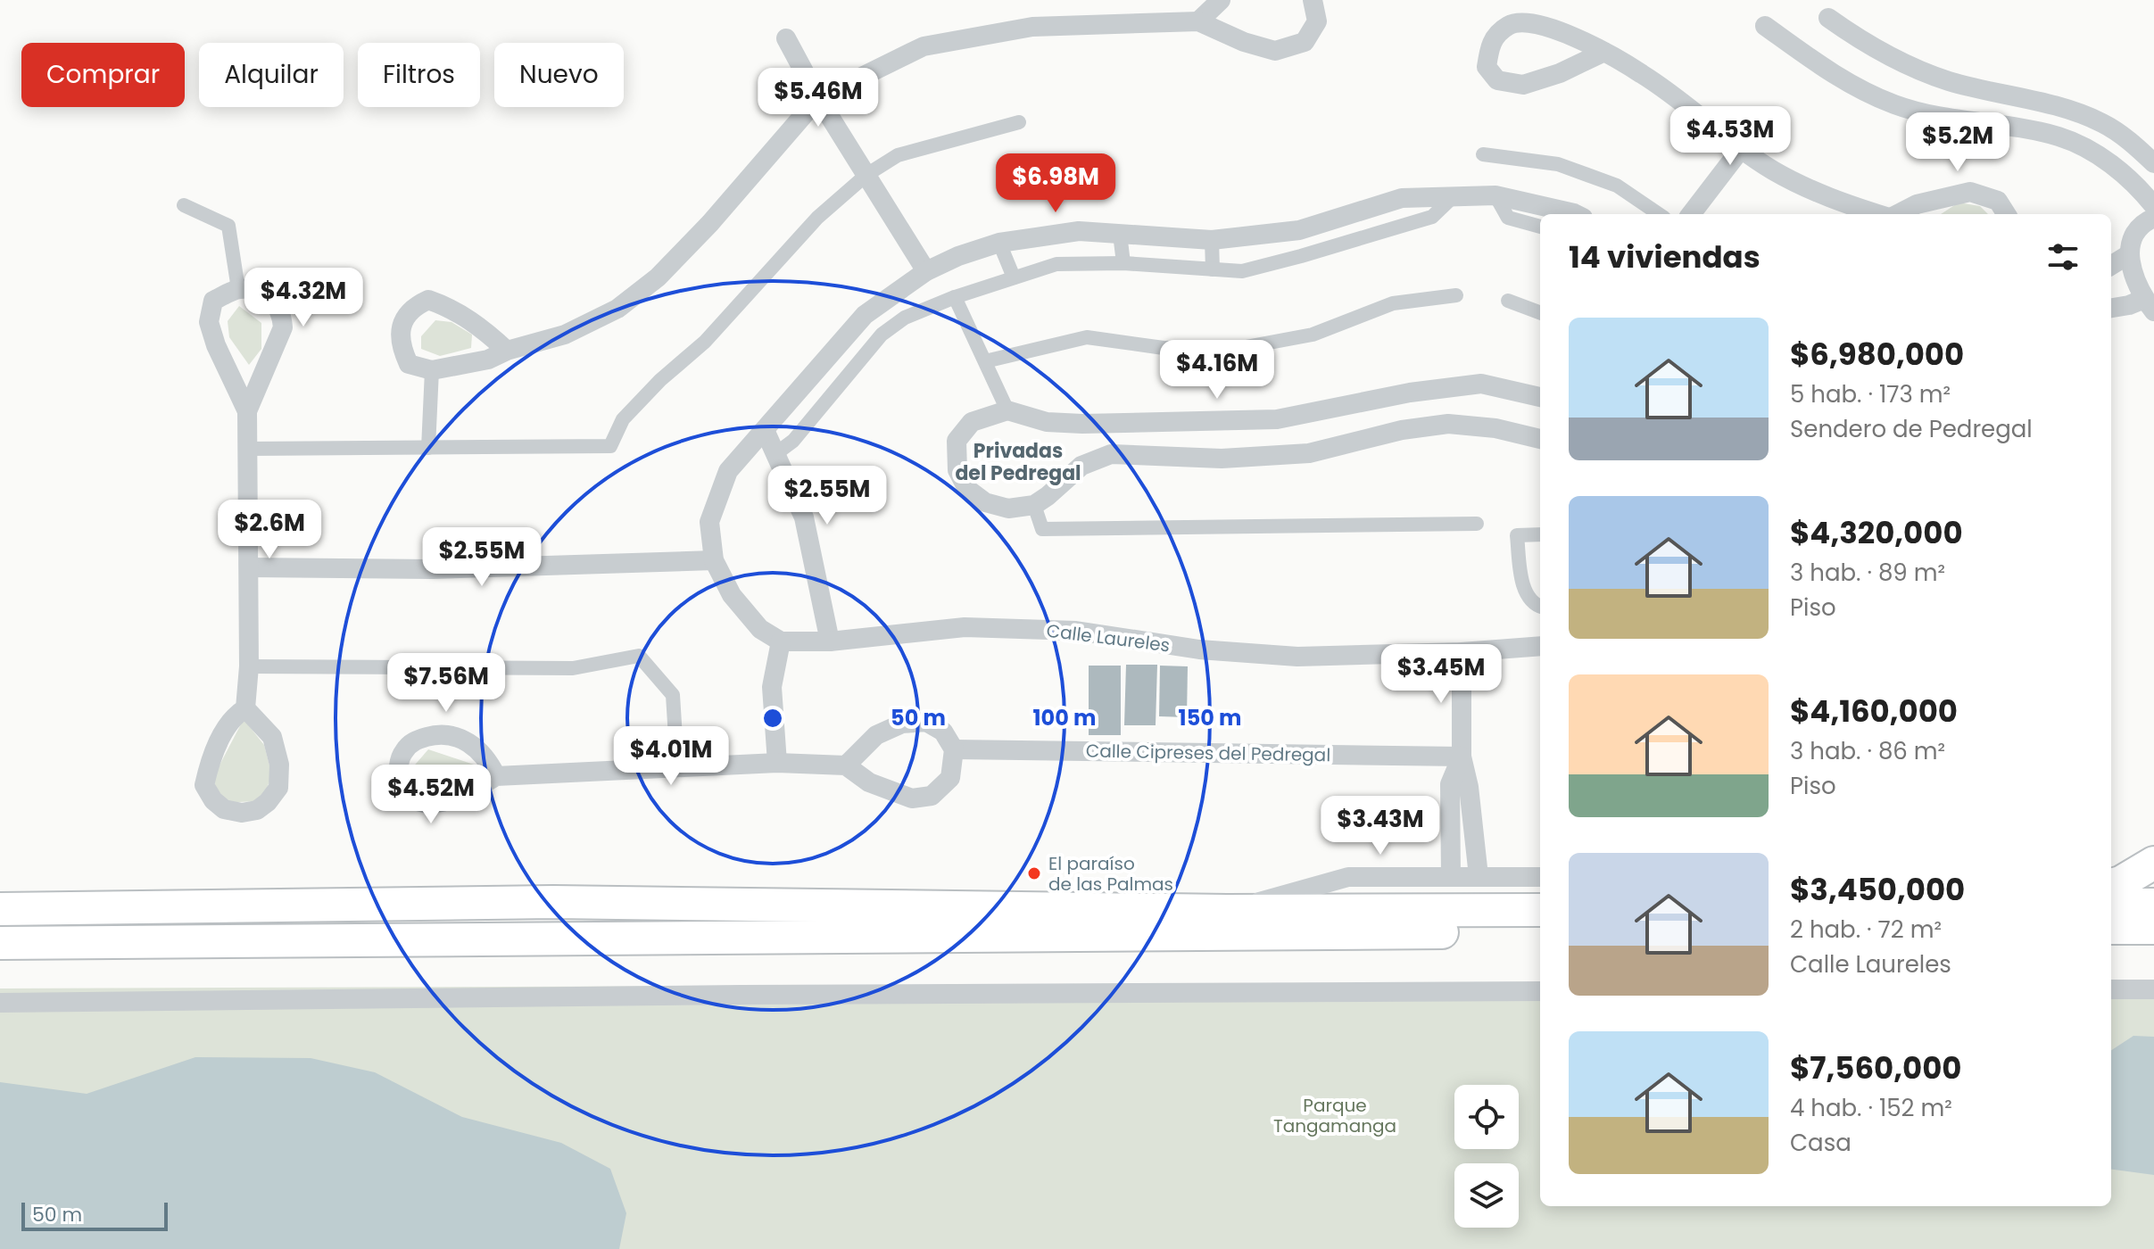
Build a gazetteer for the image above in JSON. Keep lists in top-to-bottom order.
{
  "streets": {
    "street": ["Calle Laureles", "Calle Cipreses del Pedregal"]
  },
  "districts": ["Privadas del Pedregal"],
  "parks": ["Parque Tangamanga"],
  "places": ["El paraíso de las Palmas"],
  "scale_bar": "50 m",
  "page": {
    "chip": [
      "Comprar",
      "Alquilar",
      "Filtros",
      "Nuevo"
    ],
    "price": [
      "$5.46M",
      "$4.53M",
      "$5.2M",
      "$6.98M",
      "$4.32M",
      "$4.16M",
      "$2.55M",
      "$2.6M",
      "$2.55M",
      "$3.45M",
      "$7.56M",
      "$4.01M",
      "$4.52M",
      "$3.43M"
    ],
    "heading": "14 viviendas",
    "list": [
      {
        "name": "$6,980,000",
        "note": "5 hab. · 173 m² · Sendero de Pedregal"
      },
      {
        "name": "$4,320,000",
        "note": "3 hab. · 89 m² · Piso"
      },
      {
        "name": "$4,160,000",
        "note": "3 hab. · 86 m² · Piso"
      },
      {
        "name": "$3,450,000",
        "note": "2 hab. · 72 m² · Calle Laureles"
      },
      {
        "name": "$7,560,000",
        "note": "4 hab. · 152 m² · Casa"
      }
    ],
    "scale": "50 m"
  },
  "rings": ["50 m", "100 m", "150 m"]
}
